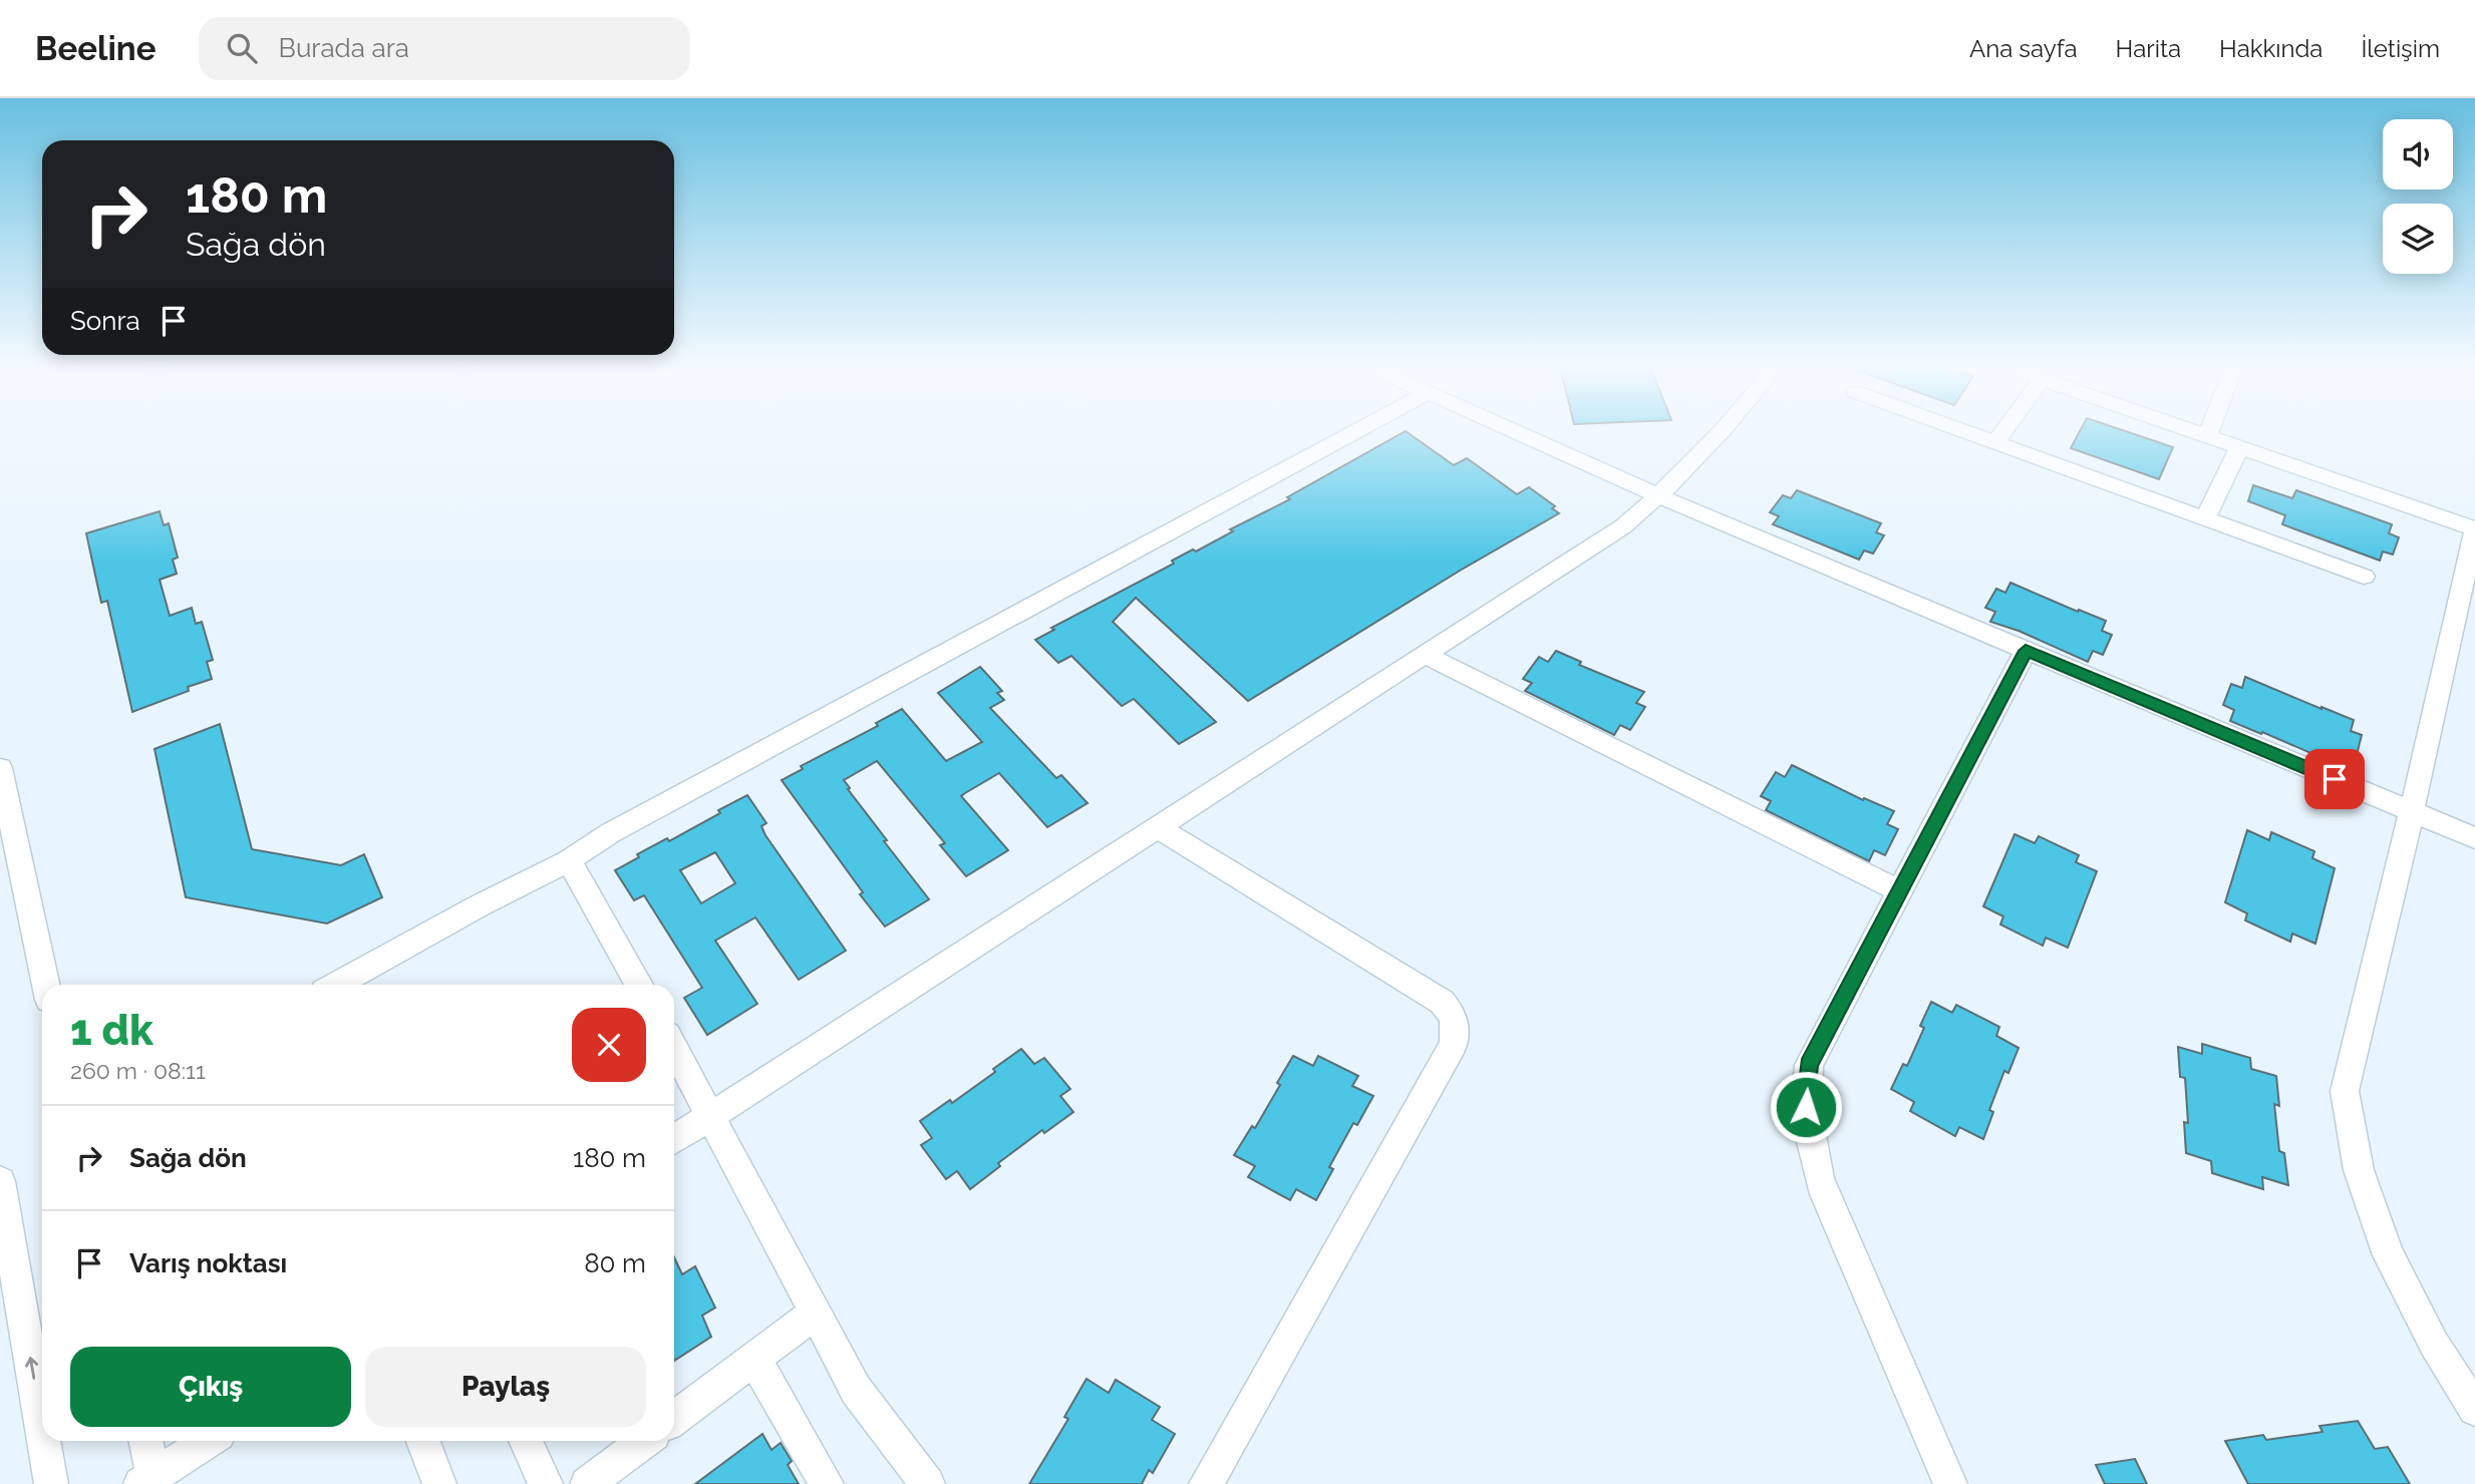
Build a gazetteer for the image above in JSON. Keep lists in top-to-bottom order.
{
  "page": {
    "header": "Beeline",
    "search": "Burada ara",
    "nav": [
      "Ana sayfa",
      "Harita",
      "Hakkında",
      "İletişim"
    ],
    "turn": ["180 m", "Sağa dön"],
    "then": "Sonra",
    "heading": ["1 dk", "260 m · 08:11"],
    "list": [
      {
        "name": "Sağa dön",
        "value": "180 m"
      },
      {
        "name": "Varış noktası",
        "value": "80 m"
      }
    ],
    "buttons": ["Çıkış", "Paylaş"]
  }
}
